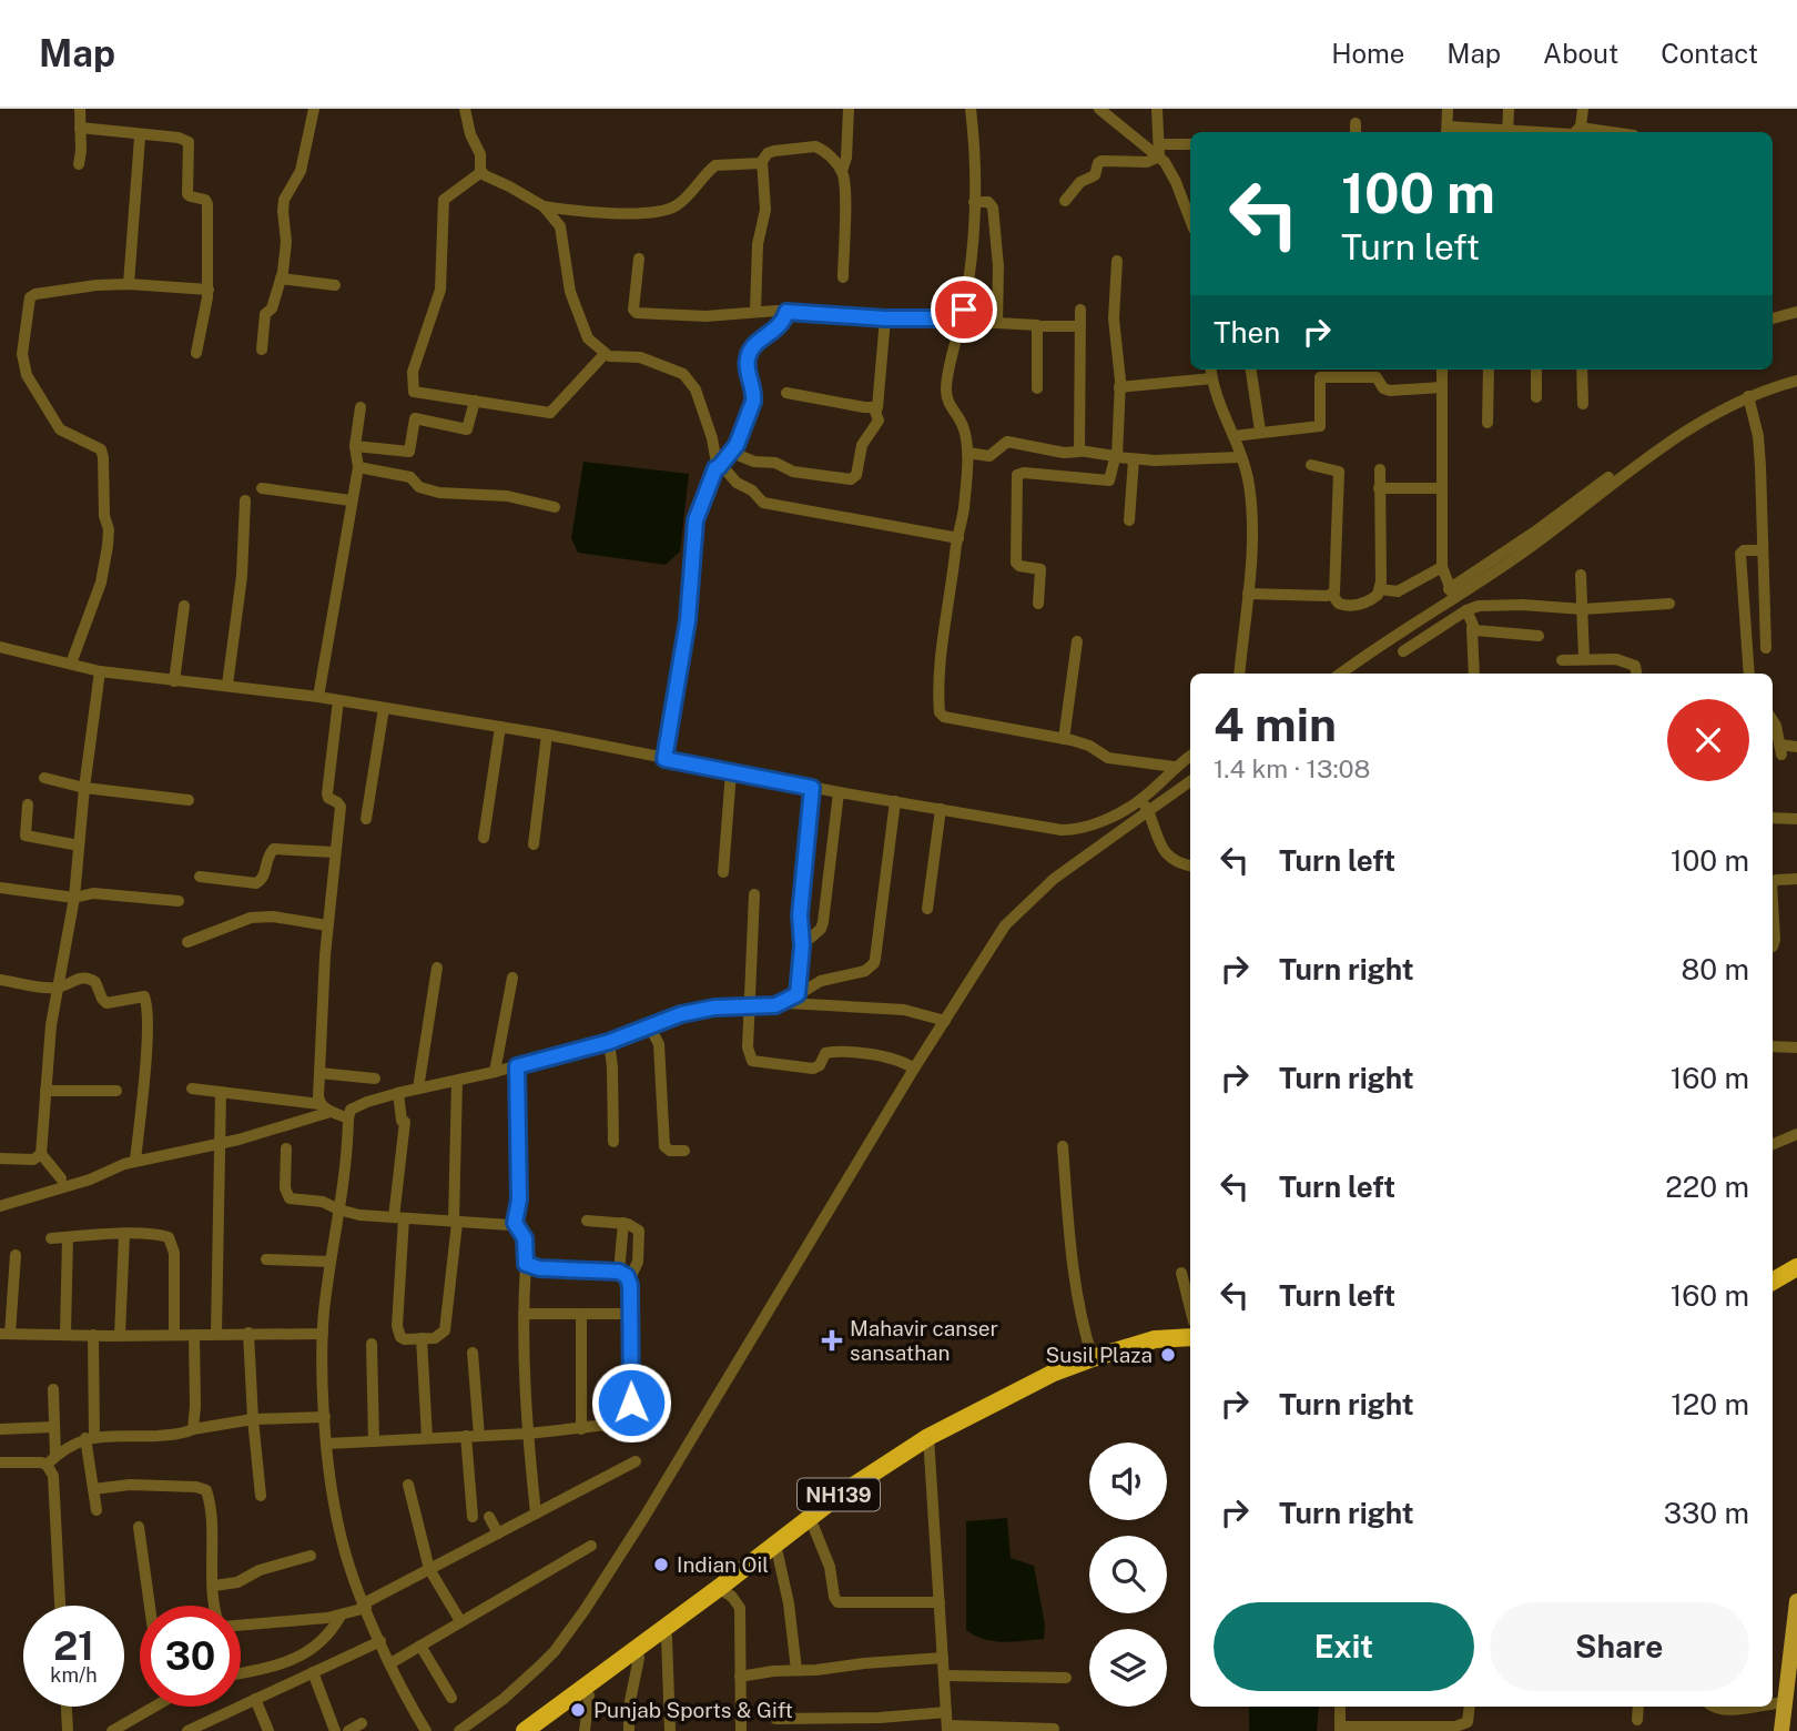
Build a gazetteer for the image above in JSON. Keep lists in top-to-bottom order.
{
  "streets": {
    "highway": ["NH139"]
  },
  "places": {
    "health": ["Mahavir canser sansathan"],
    "other": ["Susil Plaza", "Indian Oil", "Punjab Sports & Gift"]
  },
  "page": {
    "header": "Map",
    "nav": [
      "Home",
      "Map",
      "About",
      "Contact"
    ],
    "turn": ["100 m", "Turn left"],
    "then": "Then",
    "heading": ["4 min", "1.4 km · 13:08"],
    "list": [
      {
        "name": "Turn left",
        "value": "100 m"
      },
      {
        "name": "Turn right",
        "value": "80 m"
      },
      {
        "name": "Turn right",
        "value": "160 m"
      },
      {
        "name": "Turn left",
        "value": "220 m"
      },
      {
        "name": "Turn left",
        "value": "160 m"
      },
      {
        "name": "Turn right",
        "value": "120 m"
      },
      {
        "name": "Turn right",
        "value": "330 m"
      }
    ],
    "buttons": ["Exit", "Share"],
    "speed": "21 km/h",
    "limit": "30"
  }
}
